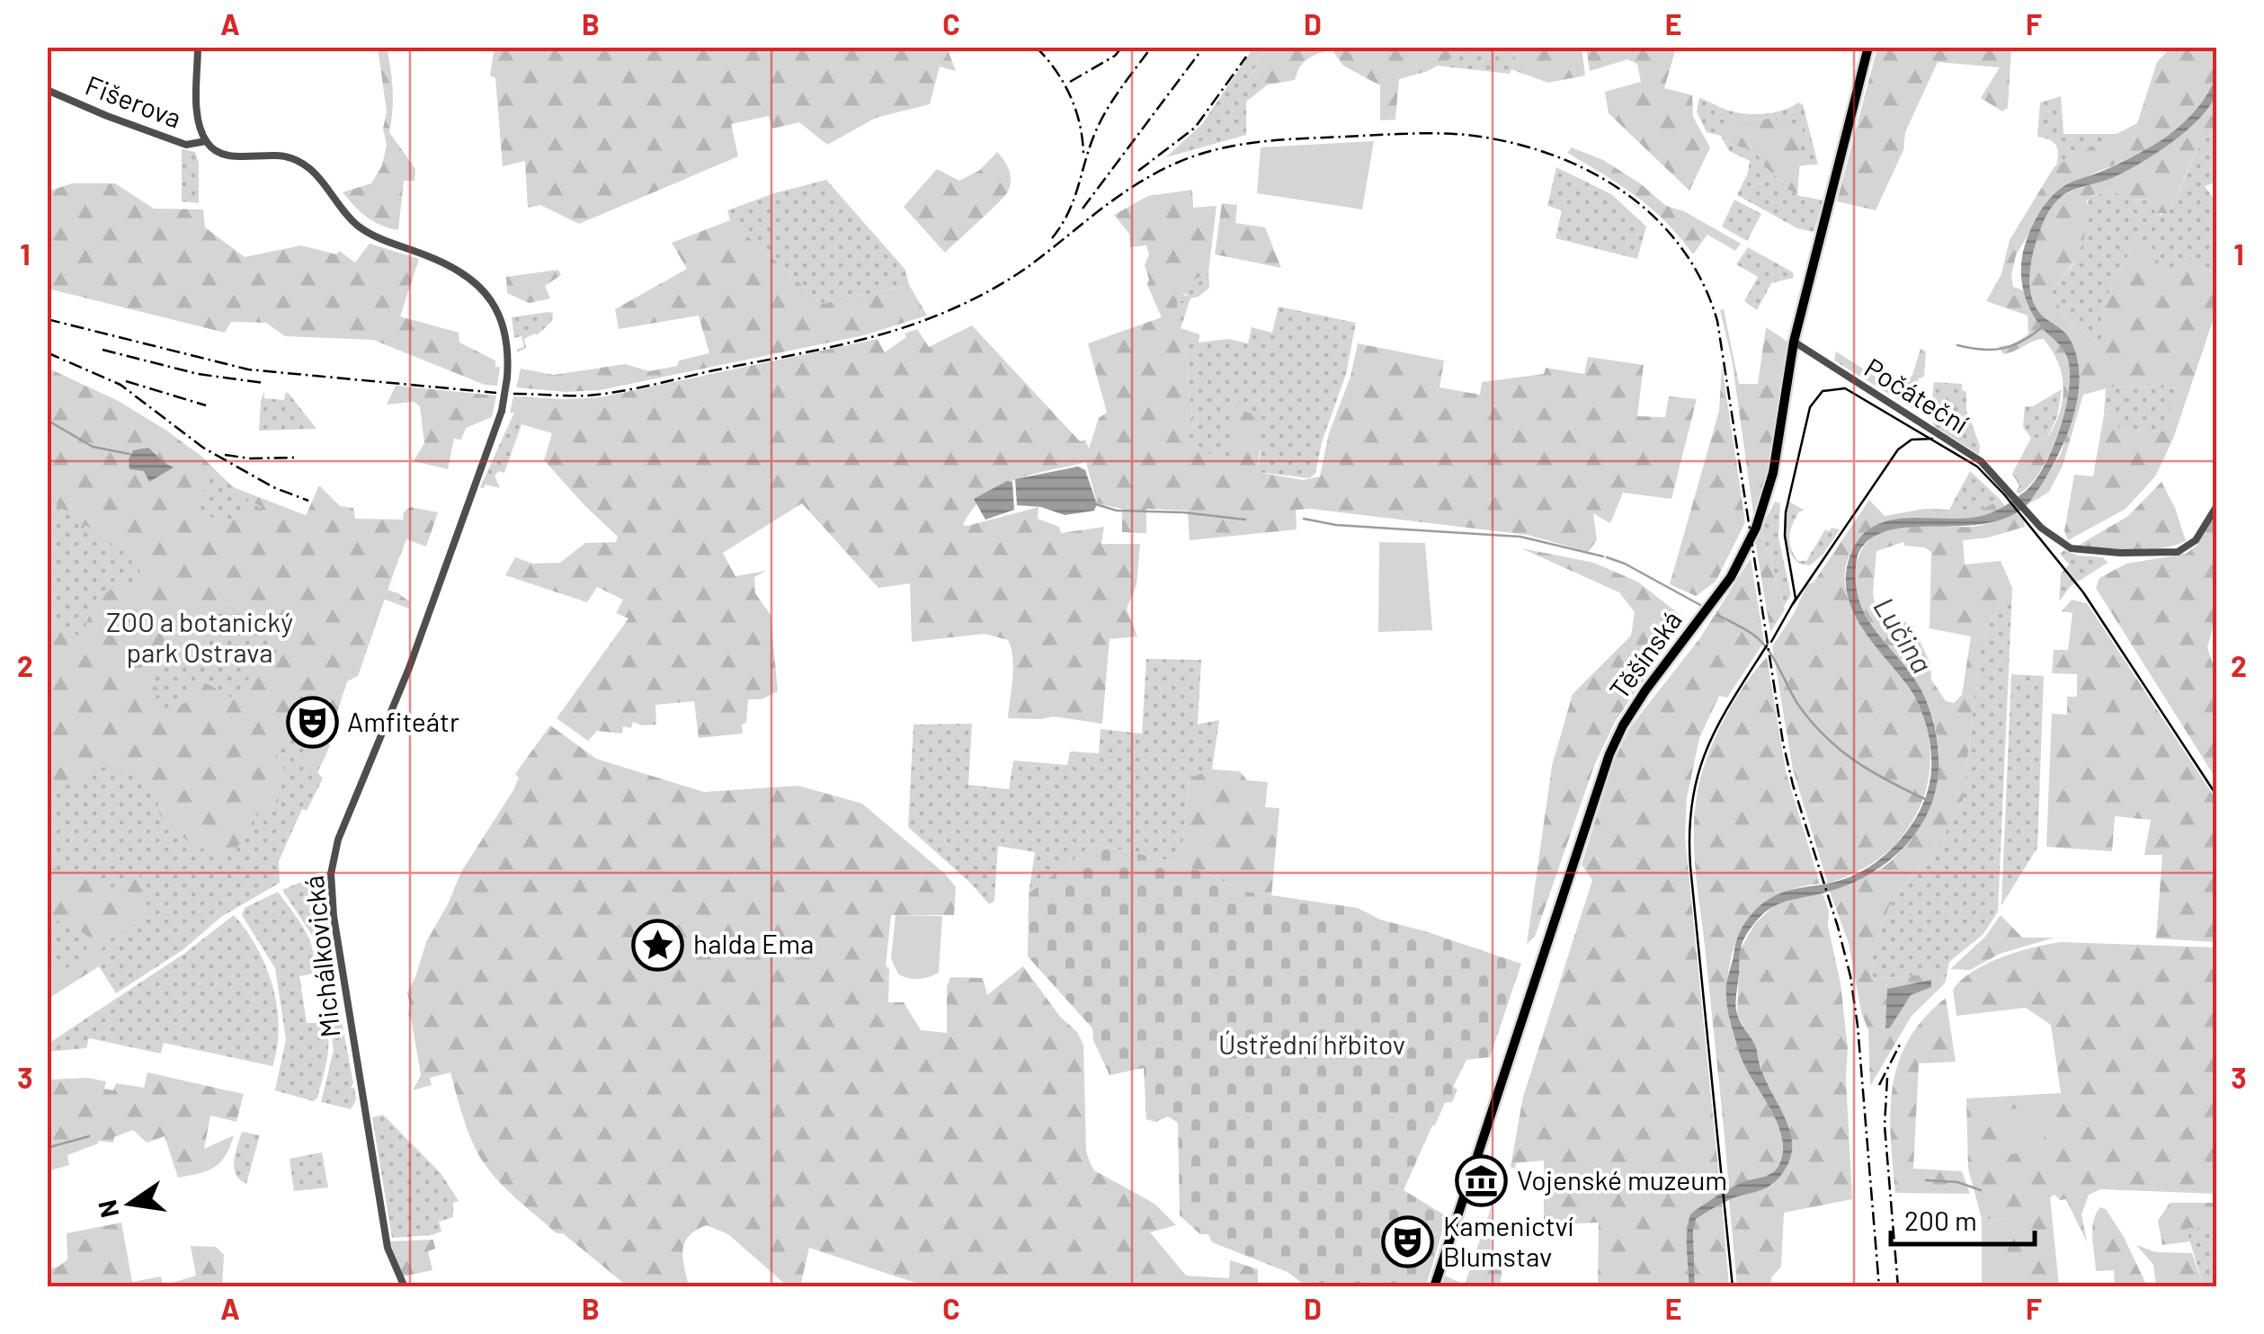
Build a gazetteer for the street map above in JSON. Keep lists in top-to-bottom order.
{
  "streets": {
    "main road": ["Těšínská"],
    "street": ["Fišerova", "Počáteční", "Michálkovická"]
  },
  "crossings": [
    ["Fišerova", "Michálkovická"],
    ["Počáteční", "Těšínská"]
  ],
  "water": ["Lučina"],
  "parks": ["ZOO a botanický park Ostrava", "Ústřední hřbitov"],
  "places": {
    "theatre": ["Amfiteátr", "Kamenictví Blumstav"],
    "place": ["halda Ema"],
    "museum": ["Vojenské muzeum"]
  },
  "scale_bar": "200 m",
  "north": "left",
  "grid": {
    "columns": [
      "A",
      "B",
      "C",
      "D",
      "E",
      "F"
    ],
    "rows": ["1", "2", "3"]
  }
}
